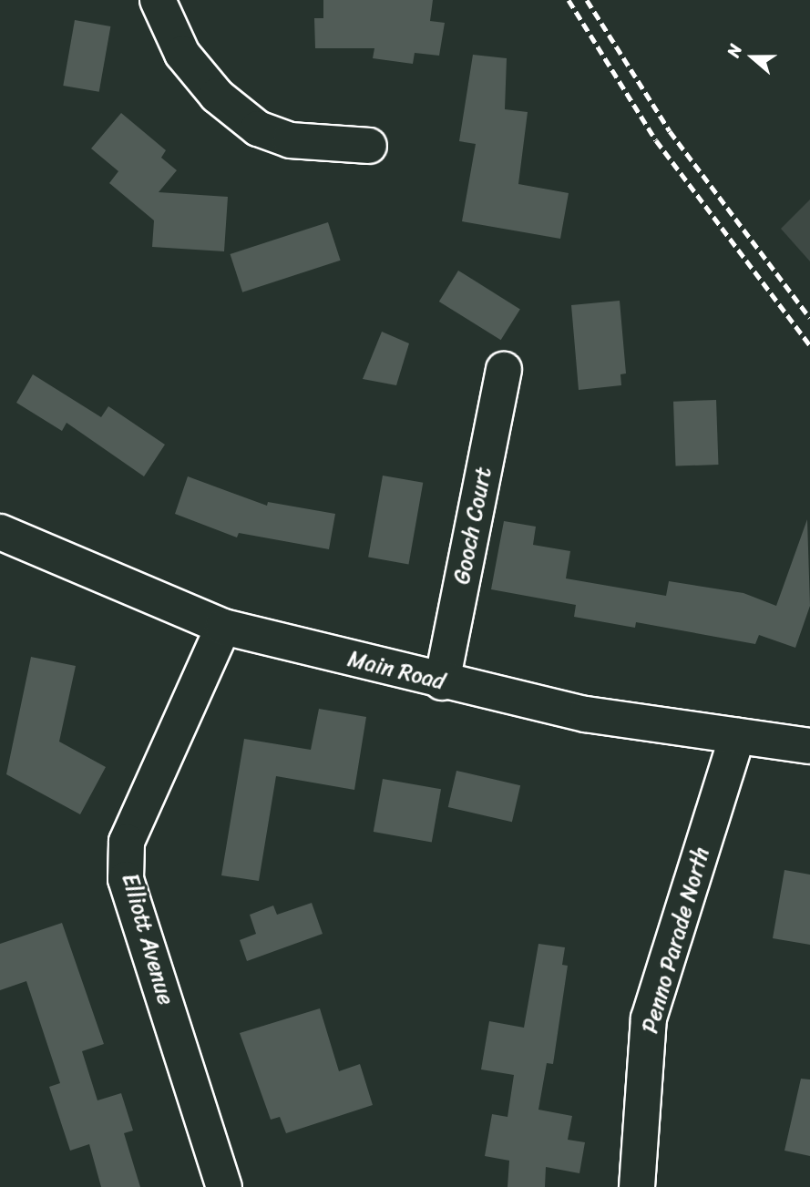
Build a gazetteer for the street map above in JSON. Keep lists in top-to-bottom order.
{
  "streets": {
    "street": [
      "Gooch Court",
      "Main Road",
      "Elliott Avenue",
      "Penno Parade North"
    ]
  },
  "crossings": [
    ["Gooch Court", "Main Road"],
    ["Main Road", "Elliott Avenue"],
    ["Main Road", "Penno Parade North"]
  ],
  "north": "left"
}
